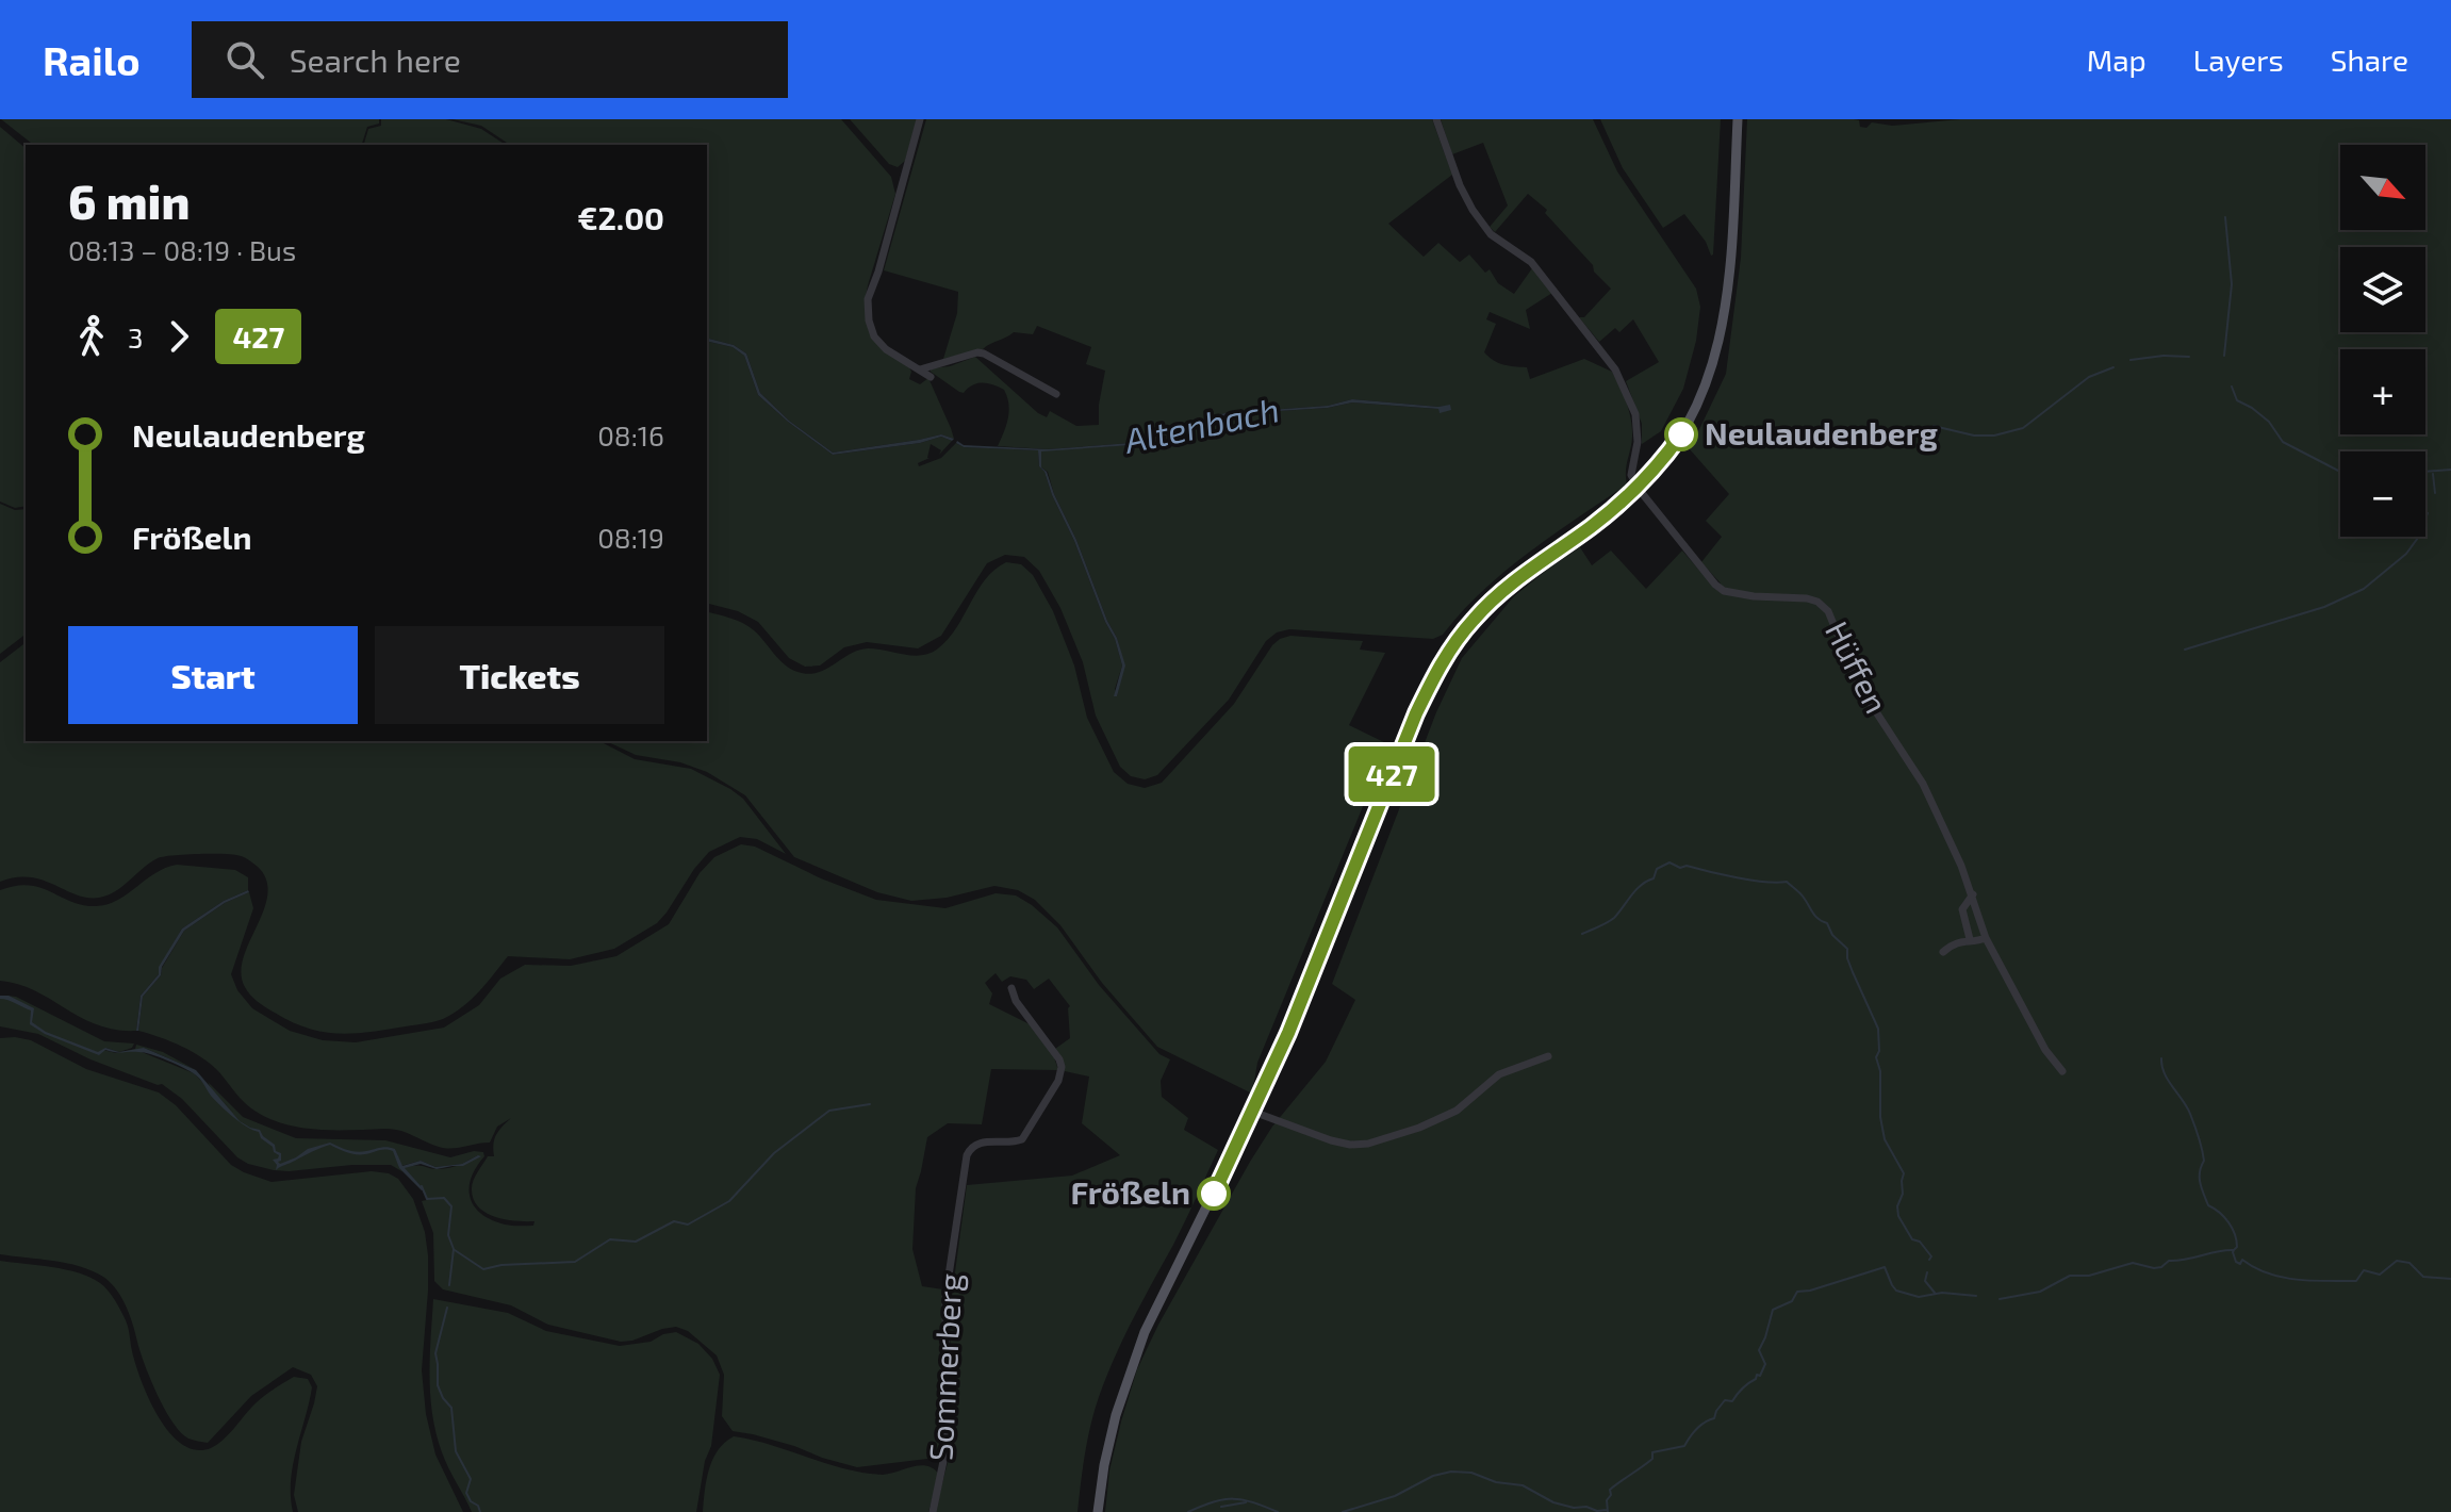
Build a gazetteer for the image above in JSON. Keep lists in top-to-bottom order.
{
  "streets": {
    "street": ["Hüffen", "Sommerberg"]
  },
  "water": ["Altenbach"],
  "places": ["Neulaudenberg", "Frößeln"],
  "lines": ["bus line 427"],
  "north": "bottom right",
  "page": {
    "header": "Railo",
    "search": "Search here",
    "nav": ["Map", "Layers", "Share"],
    "on_map": "427",
    "map_buttons": ["+", "−"],
    "heading": ["6 min", "08:13 – 08:19 · Bus", "€2.00"],
    "legs": ["3", "427"],
    "list": [
      {
        "name": "Neulaudenberg",
        "value": "08:16"
      },
      {
        "name": "Frößeln",
        "value": "08:19"
      }
    ],
    "buttons": ["Start", "Tickets"]
  }
}
